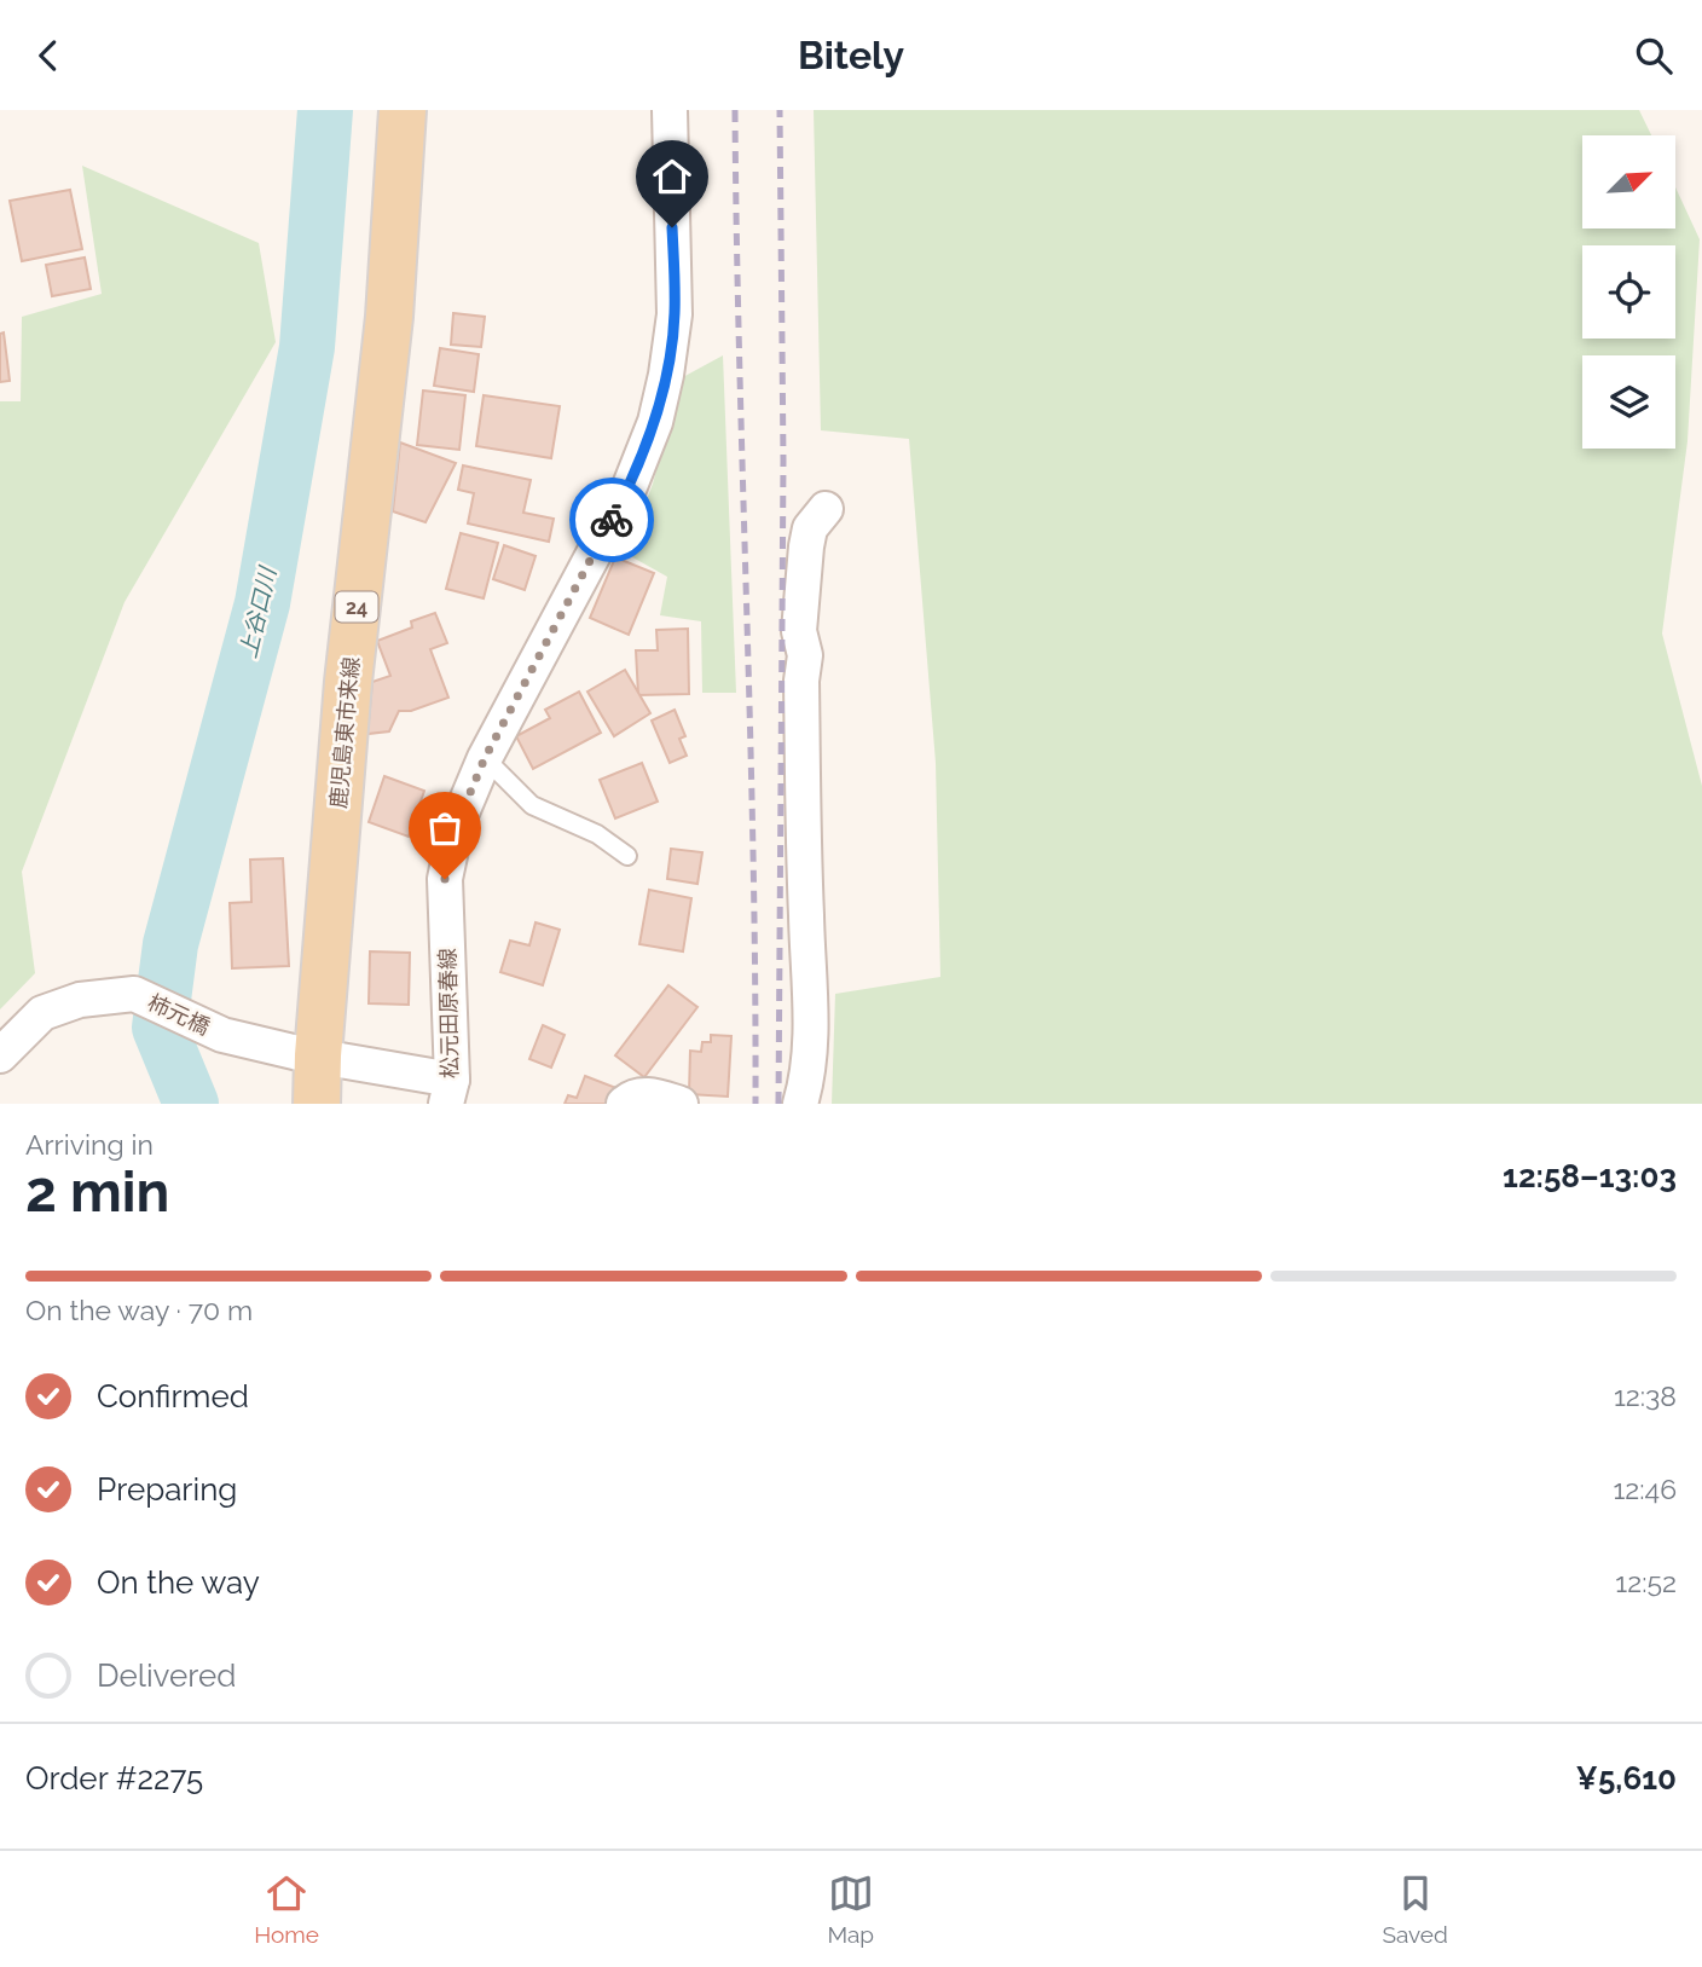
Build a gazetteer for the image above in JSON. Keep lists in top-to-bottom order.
{
  "streets": {
    "main road": ["24", "鹿児島東市来線"],
    "street": ["松元田原春線", "柿元橋"]
  },
  "crossings": [
    ["鹿児島東市来線", "柿元橋"],
    ["松元田原春線", "柿元橋"]
  ],
  "water": ["上谷口川"],
  "north": "top right",
  "page": {
    "header": "Bitely",
    "heading": ["2 min", "Arriving in", "12:58–13:03"],
    "panel": ["Order #2275", "¥5,610"],
    "bar": "On the way · 70 m",
    "list": [
      ["Confirmed", "12:38"],
      ["Preparing", "12:46"],
      ["On the way", "12:52"],
      "Delivered"
    ],
    "tabs": ["Home", "Map", "Saved"]
  }
}
